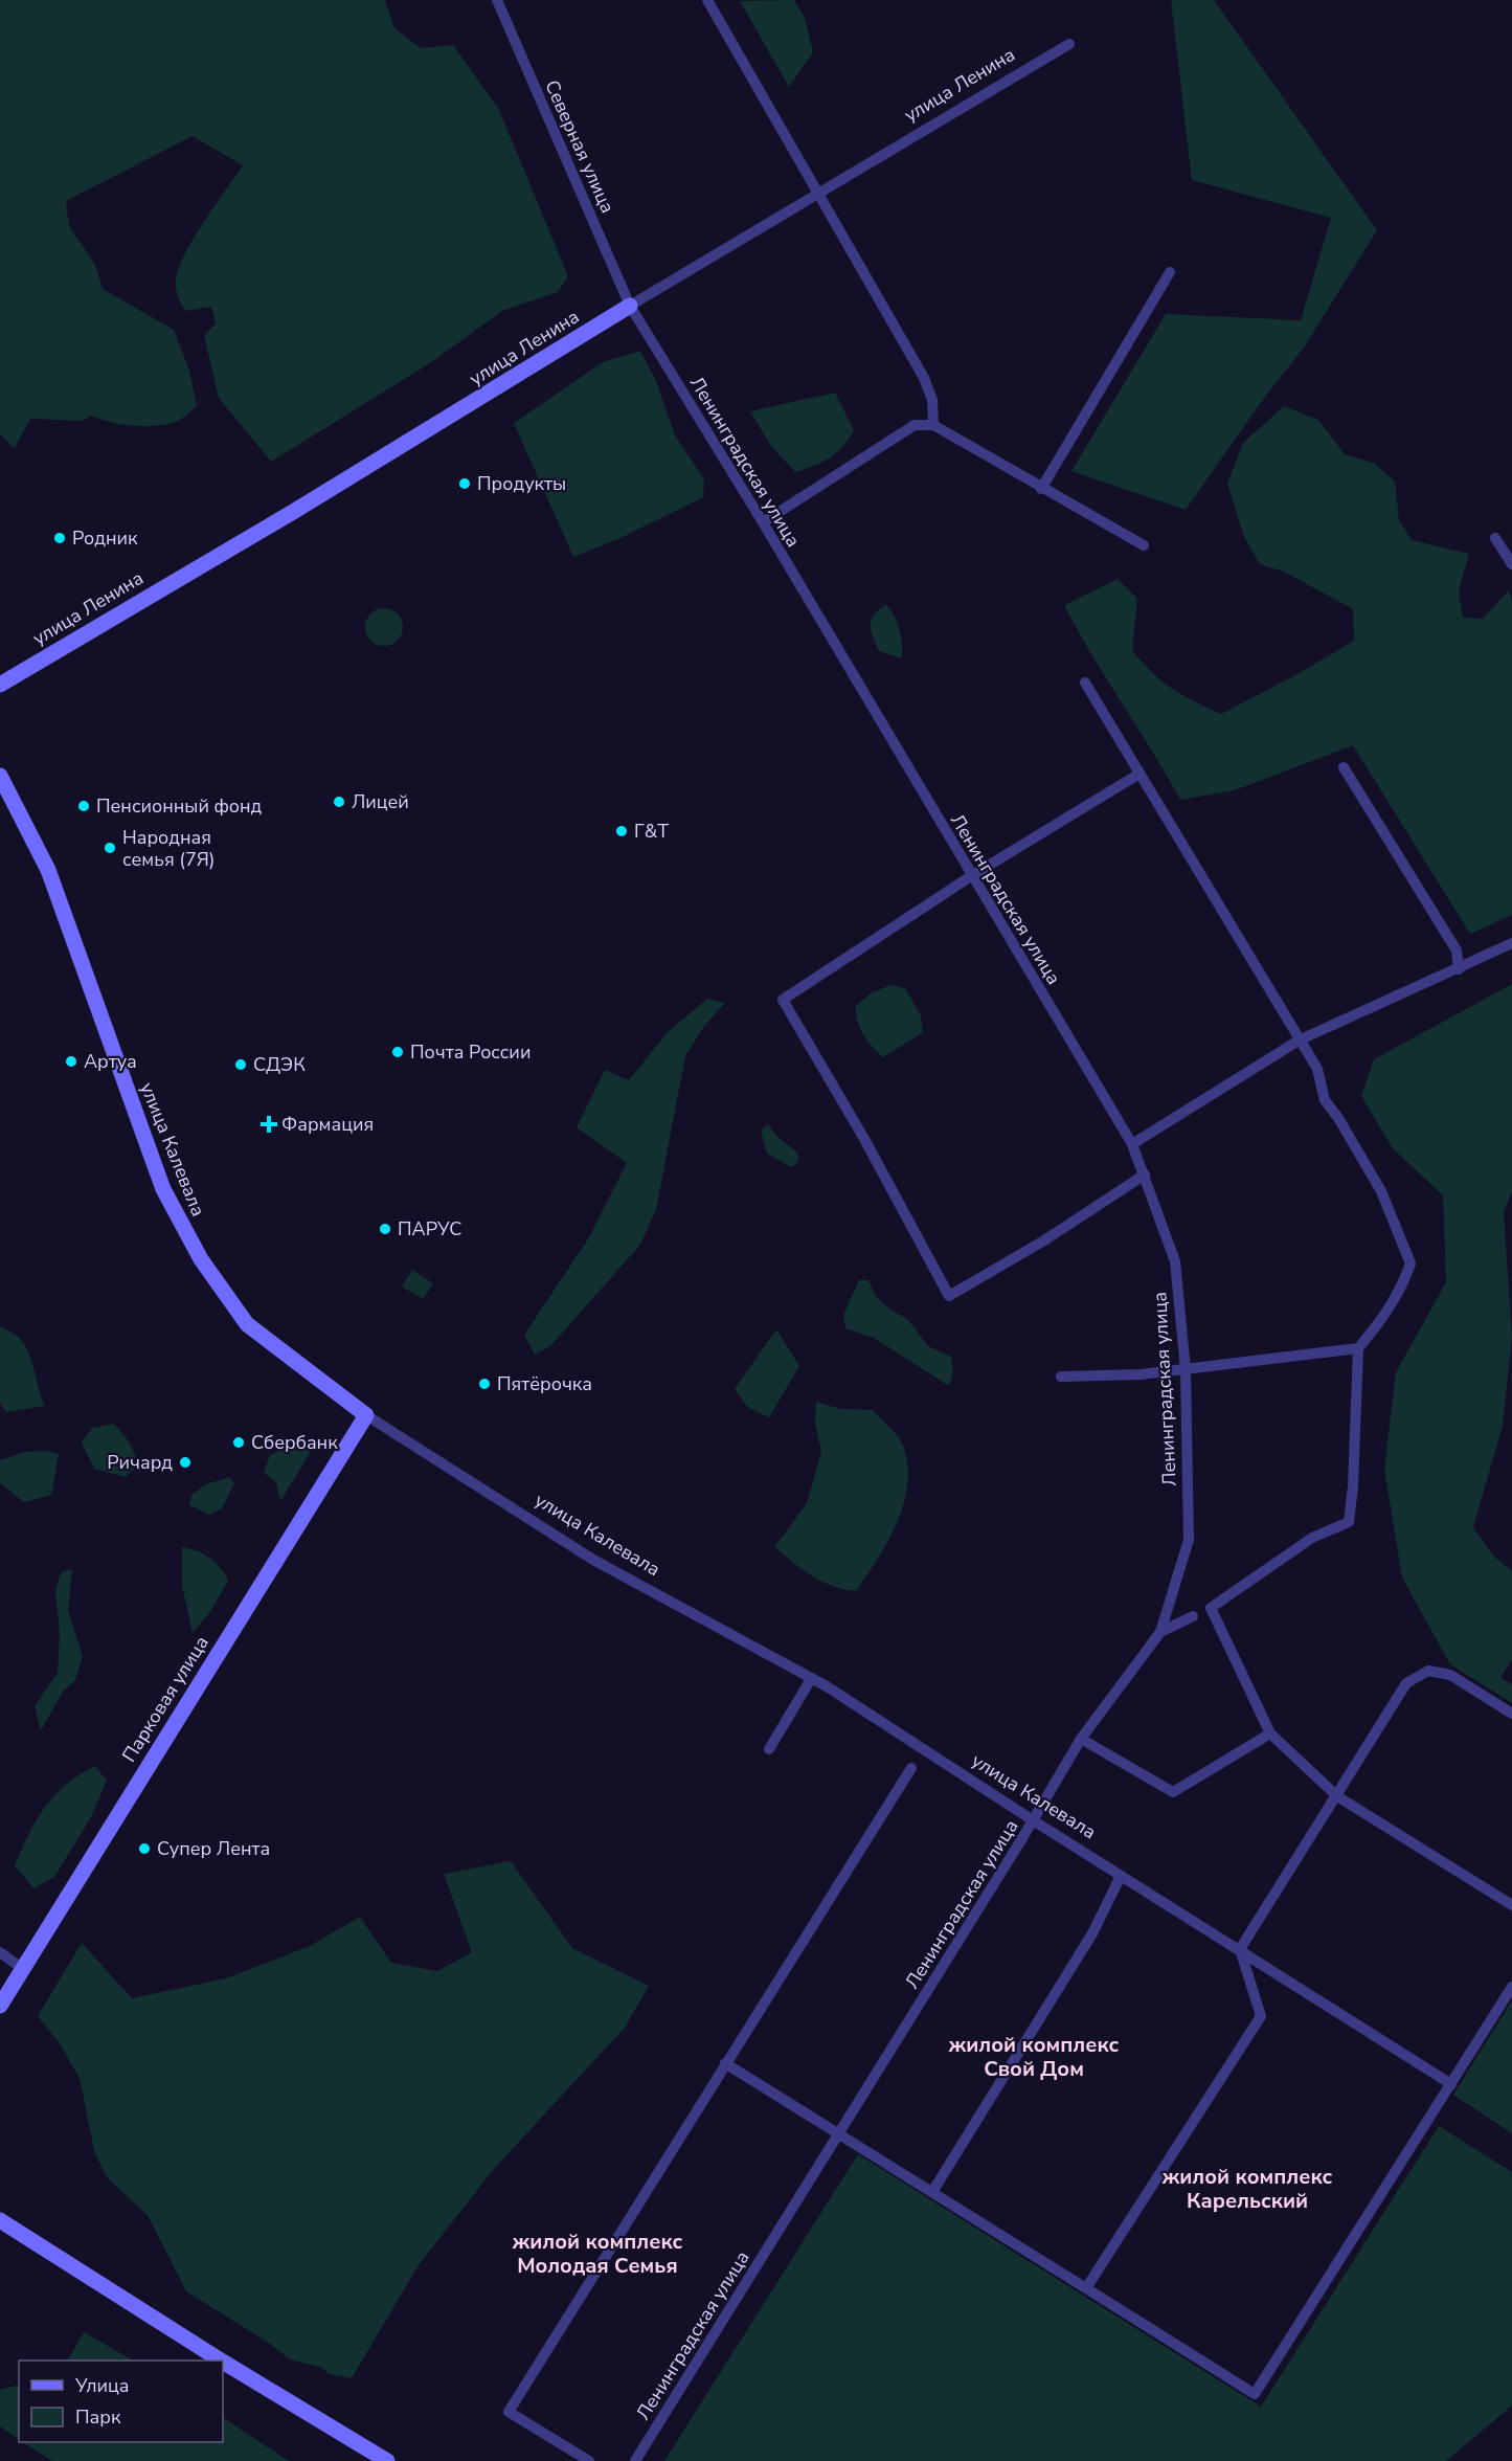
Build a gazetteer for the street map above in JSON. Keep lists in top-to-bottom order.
{
  "streets": {
    "main road": ["улица Ленина", "улица Калевала", "Парковая улица"],
    "street": ["Северная улица", "Ленинградская улица"]
  },
  "crossings": [
    ["улица Ленина", "Северная улица"],
    ["улица Ленина", "Ленинградская улица"],
    ["Северная улица", "Ленинградская улица"],
    ["Ленинградская улица", "улица Калевала"],
    ["улица Калевала", "Парковая улица"]
  ],
  "districts": ["жилой комплекс Свой Дом", "жилой комплекс Карельский", "жилой комплекс Молодая Семья"],
  "places": {
    "other": [
      "Продукты",
      "Родник",
      "Лицей",
      "Пенсионный фонд",
      "Г&Т",
      "Народная семья (7Я)",
      "Почта России",
      "Артуа",
      "СДЭК",
      "ПАРУС",
      "Пятёрочка",
      "Сбербанк",
      "Ричард",
      "Супер Лента"
    ],
    "health": ["Фармация"]
  },
  "legend": ["Улица", "Парк"]
}
